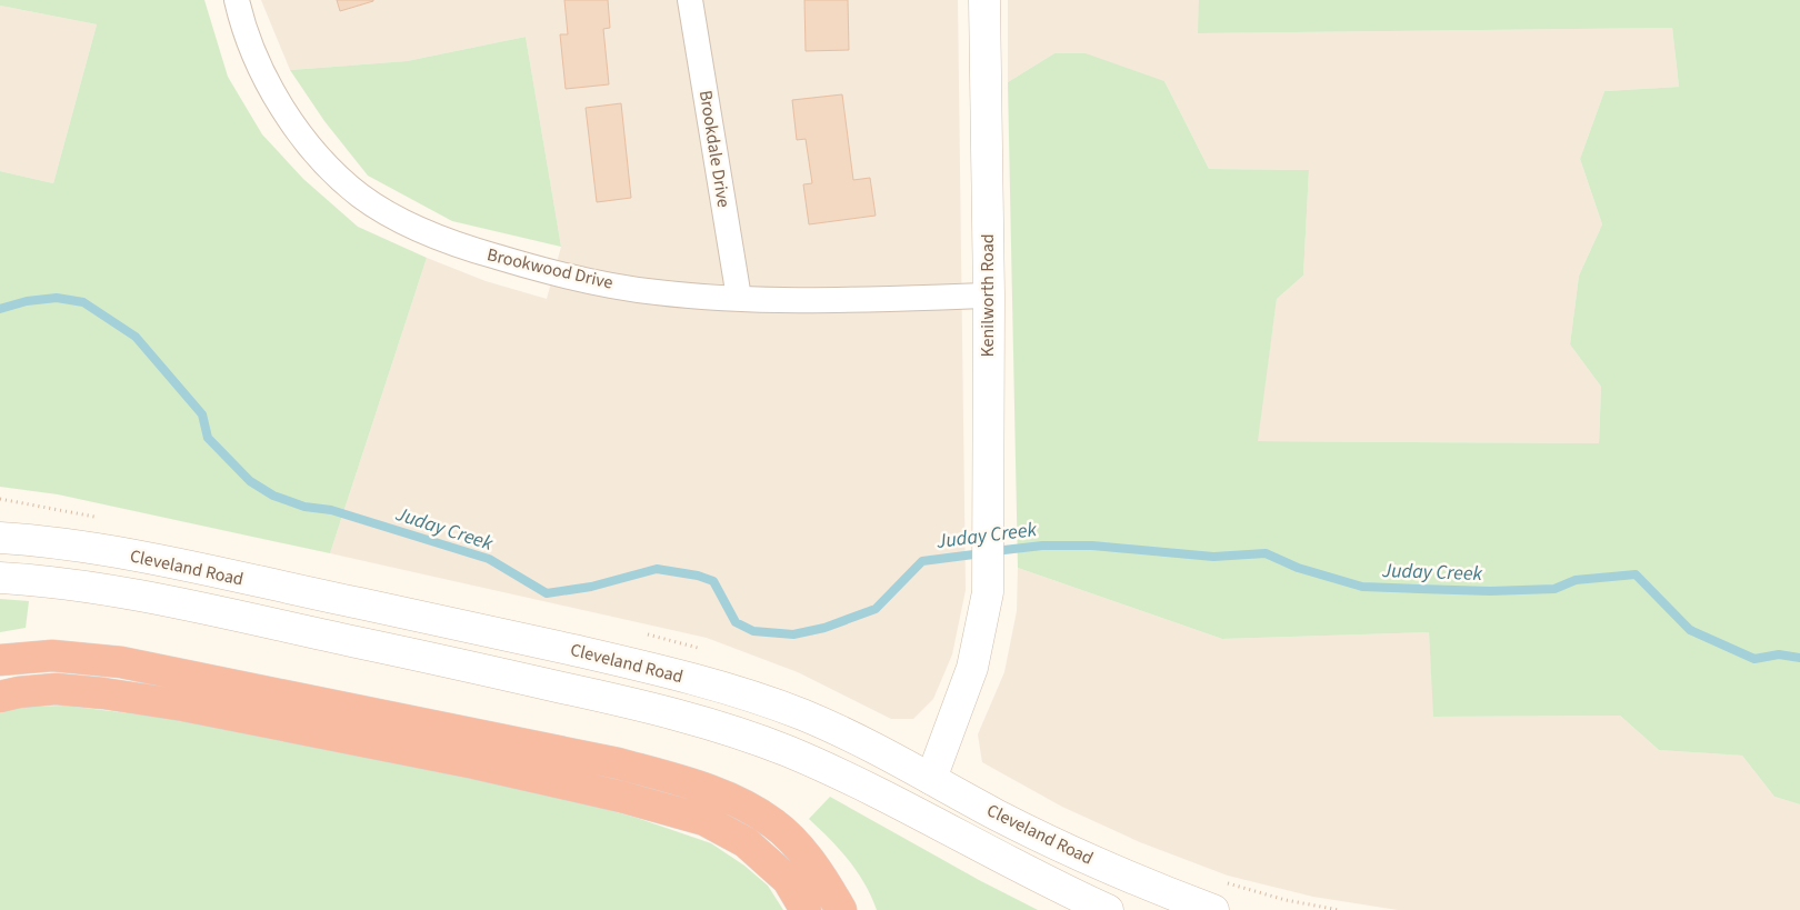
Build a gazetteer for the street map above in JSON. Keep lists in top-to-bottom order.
{
  "streets": {
    "main road": ["Kenilworth Road", "Cleveland Road"],
    "street": ["Brookdale Drive", "Brookwood Drive"]
  },
  "crossings": [
    ["Brookdale Drive", "Brookwood Drive"],
    ["Brookwood Drive", "Kenilworth Road"],
    ["Kenilworth Road", "Cleveland Road"]
  ],
  "water": ["Juday Creek"]
}
